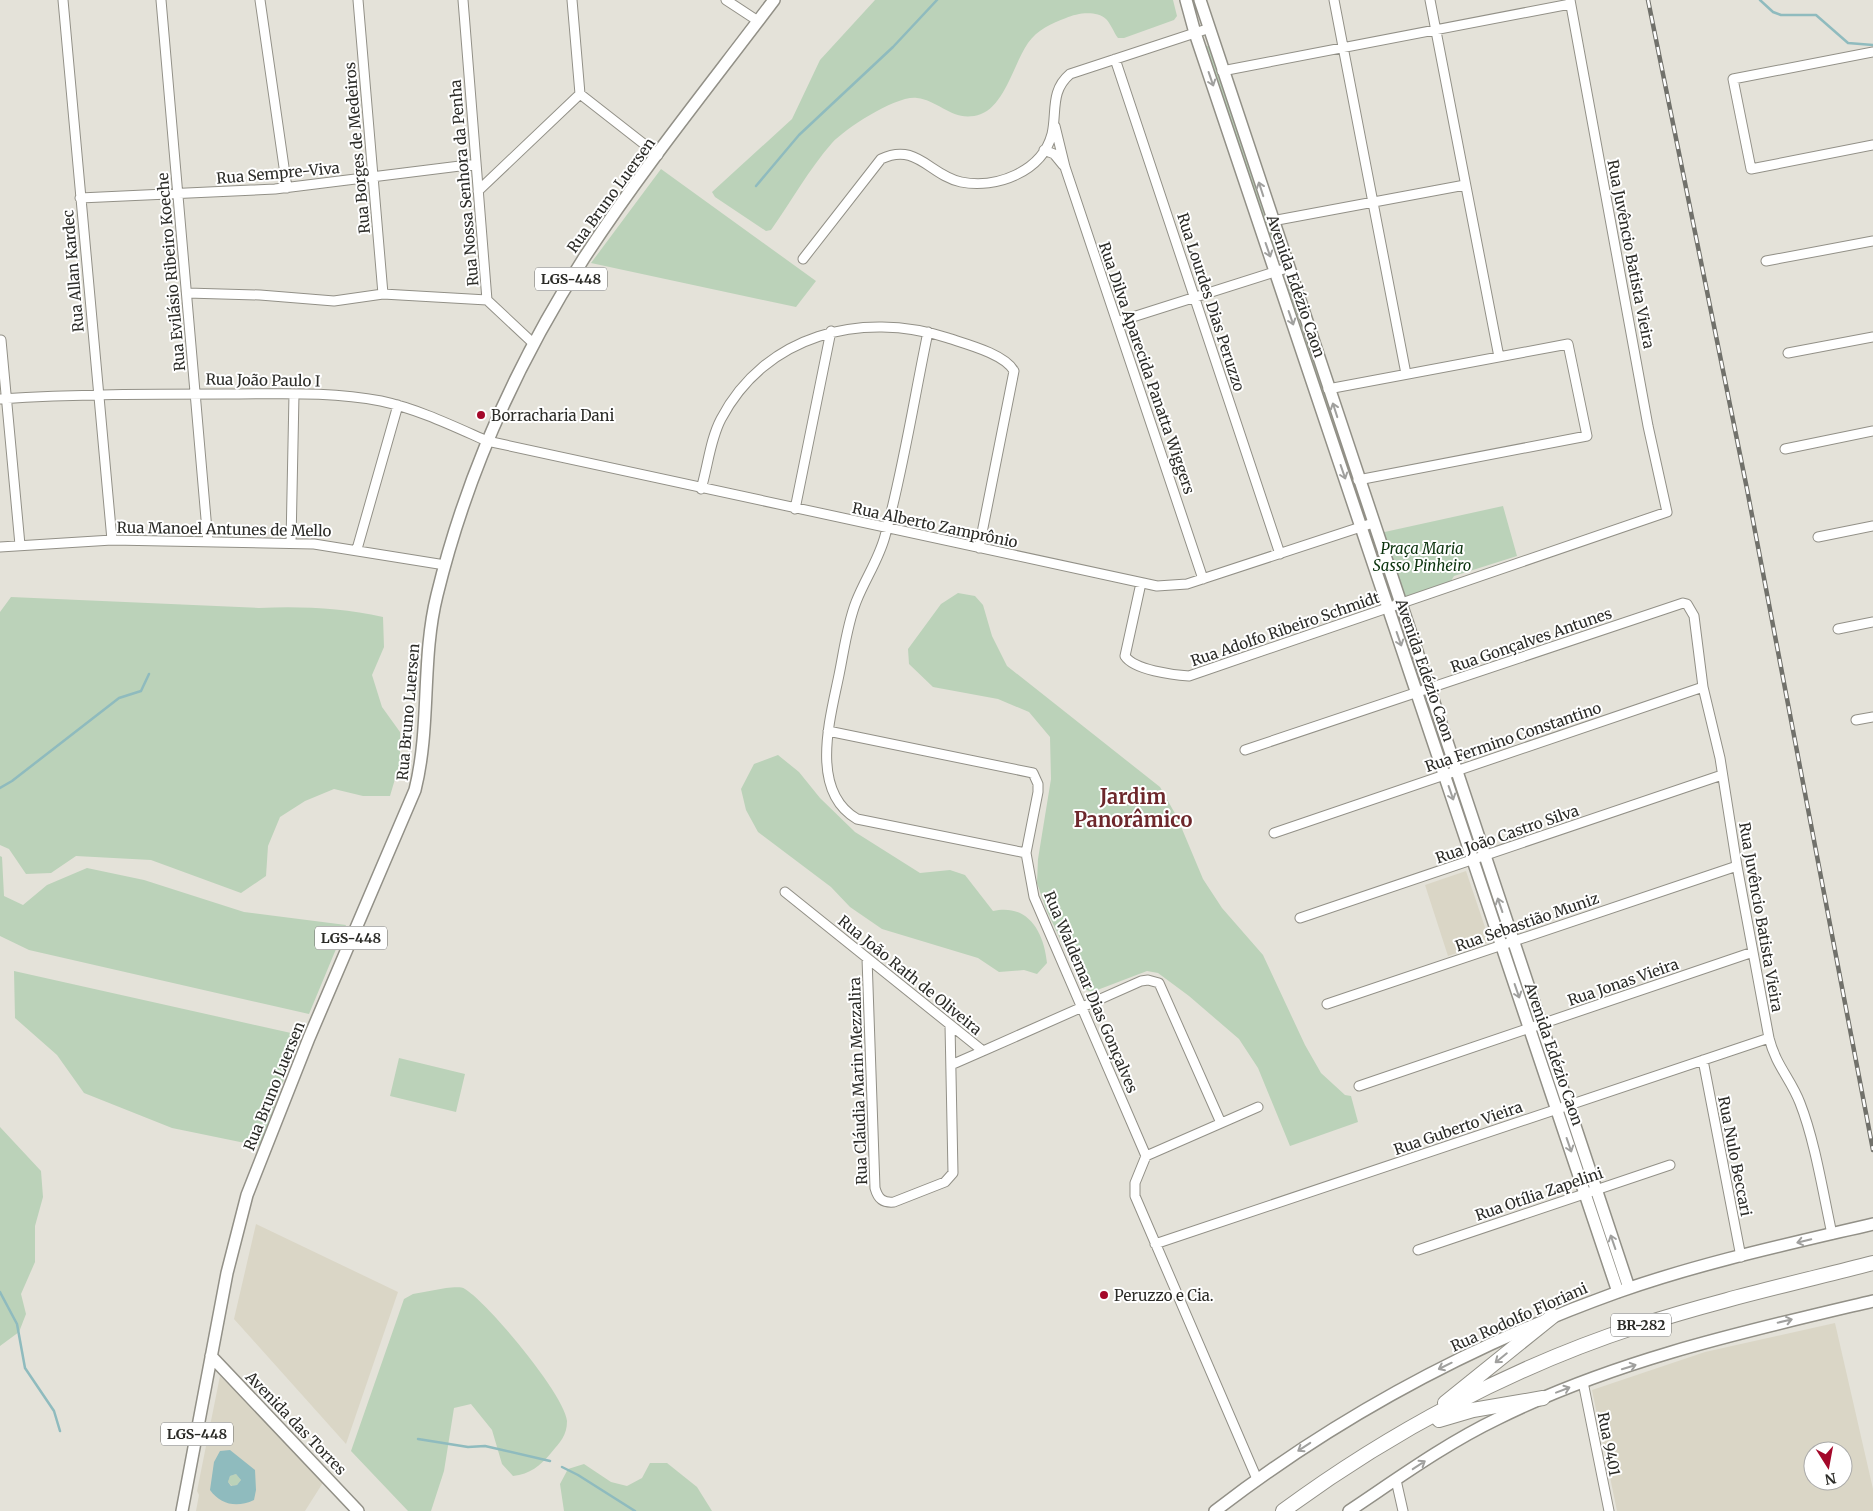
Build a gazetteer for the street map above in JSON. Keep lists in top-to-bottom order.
{
  "streets": {
    "highway": ["BR-282"],
    "main road": [
      "Rua Bruno Luersen",
      "LGS-448",
      "Avenida Edézio Caon",
      "Rua Rodolfo Floriani",
      "Avenida das Torres"
    ],
    "street": [
      "Rua Borges de Medeiros",
      "Rua Sempre-Viva",
      "Rua Nossa Senhora da Penha",
      "Rua Juvêncio Batista Vieira",
      "Rua Allan Kardec",
      "Rua Evilásio Ribeiro Koeche",
      "Rua Lourdes Dias Peruzzo",
      "Rua Dilva Aparecida Panatta Wiggers",
      "Rua João Paulo I",
      "Rua Alberto Zamprônio",
      "Rua Manoel Antunes de Mello",
      "Rua Adolfo Ribeiro Schmidt",
      "Rua Gonçalves Antunes",
      "Rua Fermino Constantino",
      "Rua João Castro Silva",
      "Rua Sebastião Muniz",
      "Rua João Rath de Oliveira",
      "Rua Jonas Vieira",
      "Rua Waldemar Dias Gonçalves",
      "Rua Cláudia Marin Mezzalira",
      "Rua Guberto Vieira",
      "Rua Nulo Beccari",
      "Rua Otília Zapelini",
      "Rua 9401"
    ]
  },
  "crossings": [
    ["Rua Borges de Medeiros", "Rua Sempre-Viva"],
    ["Rua Sempre-Viva", "Rua Nossa Senhora da Penha"],
    ["Rua Sempre-Viva", "Rua Allan Kardec"],
    ["Rua Sempre-Viva", "Rua Evilásio Ribeiro Koeche"],
    ["Rua Nossa Senhora da Penha", "Rua Bruno Luersen"],
    ["Rua Bruno Luersen", "Rua João Paulo I"],
    ["Rua Bruno Luersen", "Rua Alberto Zamprônio"],
    ["Rua Bruno Luersen", "Rua Manoel Antunes de Mello"],
    ["Rua Bruno Luersen", "Avenida das Torres"],
    ["Rua Juvêncio Batista Vieira", "Rua Adolfo Ribeiro Schmidt"],
    ["Rua Juvêncio Batista Vieira", "Rua Gonçalves Antunes"],
    ["Rua Juvêncio Batista Vieira", "Rua Fermino Constantino"],
    ["Rua Juvêncio Batista Vieira", "Rua João Castro Silva"],
    ["Rua Juvêncio Batista Vieira", "Rua Sebastião Muniz"],
    ["Rua Juvêncio Batista Vieira", "Rua Jonas Vieira"],
    ["Rua Juvêncio Batista Vieira", "Rua Guberto Vieira"],
    ["Rua Juvêncio Batista Vieira", "Rua Rodolfo Floriani"],
    ["Rua Allan Kardec", "Rua João Paulo I"],
    ["Rua Allan Kardec", "Rua Manoel Antunes de Mello"],
    ["Rua Evilásio Ribeiro Koeche", "Rua João Paulo I"],
    ["Rua Evilásio Ribeiro Koeche", "Rua Manoel Antunes de Mello"],
    ["Avenida Edézio Caon", "Rua Alberto Zamprônio"],
    ["Avenida Edézio Caon", "Rua Adolfo Ribeiro Schmidt"],
    ["Avenida Edézio Caon", "Rua Gonçalves Antunes"],
    ["Avenida Edézio Caon", "Rua Fermino Constantino"],
    ["Avenida Edézio Caon", "Rua João Castro Silva"],
    ["Avenida Edézio Caon", "Rua Sebastião Muniz"],
    ["Avenida Edézio Caon", "Rua Jonas Vieira"],
    ["Avenida Edézio Caon", "Rua Guberto Vieira"],
    ["Avenida Edézio Caon", "Rua Otília Zapelini"],
    ["Avenida Edézio Caon", "Rua Rodolfo Floriani"],
    ["Rua Lourdes Dias Peruzzo", "Rua Alberto Zamprônio"],
    ["Rua Dilva Aparecida Panatta Wiggers", "Rua Alberto Zamprônio"],
    ["Rua João Paulo I", "Rua Alberto Zamprônio"],
    ["Rua Alberto Zamprônio", "Rua Adolfo Ribeiro Schmidt"],
    ["Rua João Rath de Oliveira", "Rua Waldemar Dias Gonçalves"],
    ["Rua João Rath de Oliveira", "Rua Cláudia Marin Mezzalira"],
    ["Rua Guberto Vieira", "Rua Nulo Beccari"],
    ["Rua Nulo Beccari", "Rua Rodolfo Floriani"]
  ],
  "districts": ["Jardim Panorâmico"],
  "parks": ["Praça Maria Sasso Pinheiro"],
  "places": ["Borracharia Dani", "Peruzzo e Cia."],
  "north": "bottom"
}
